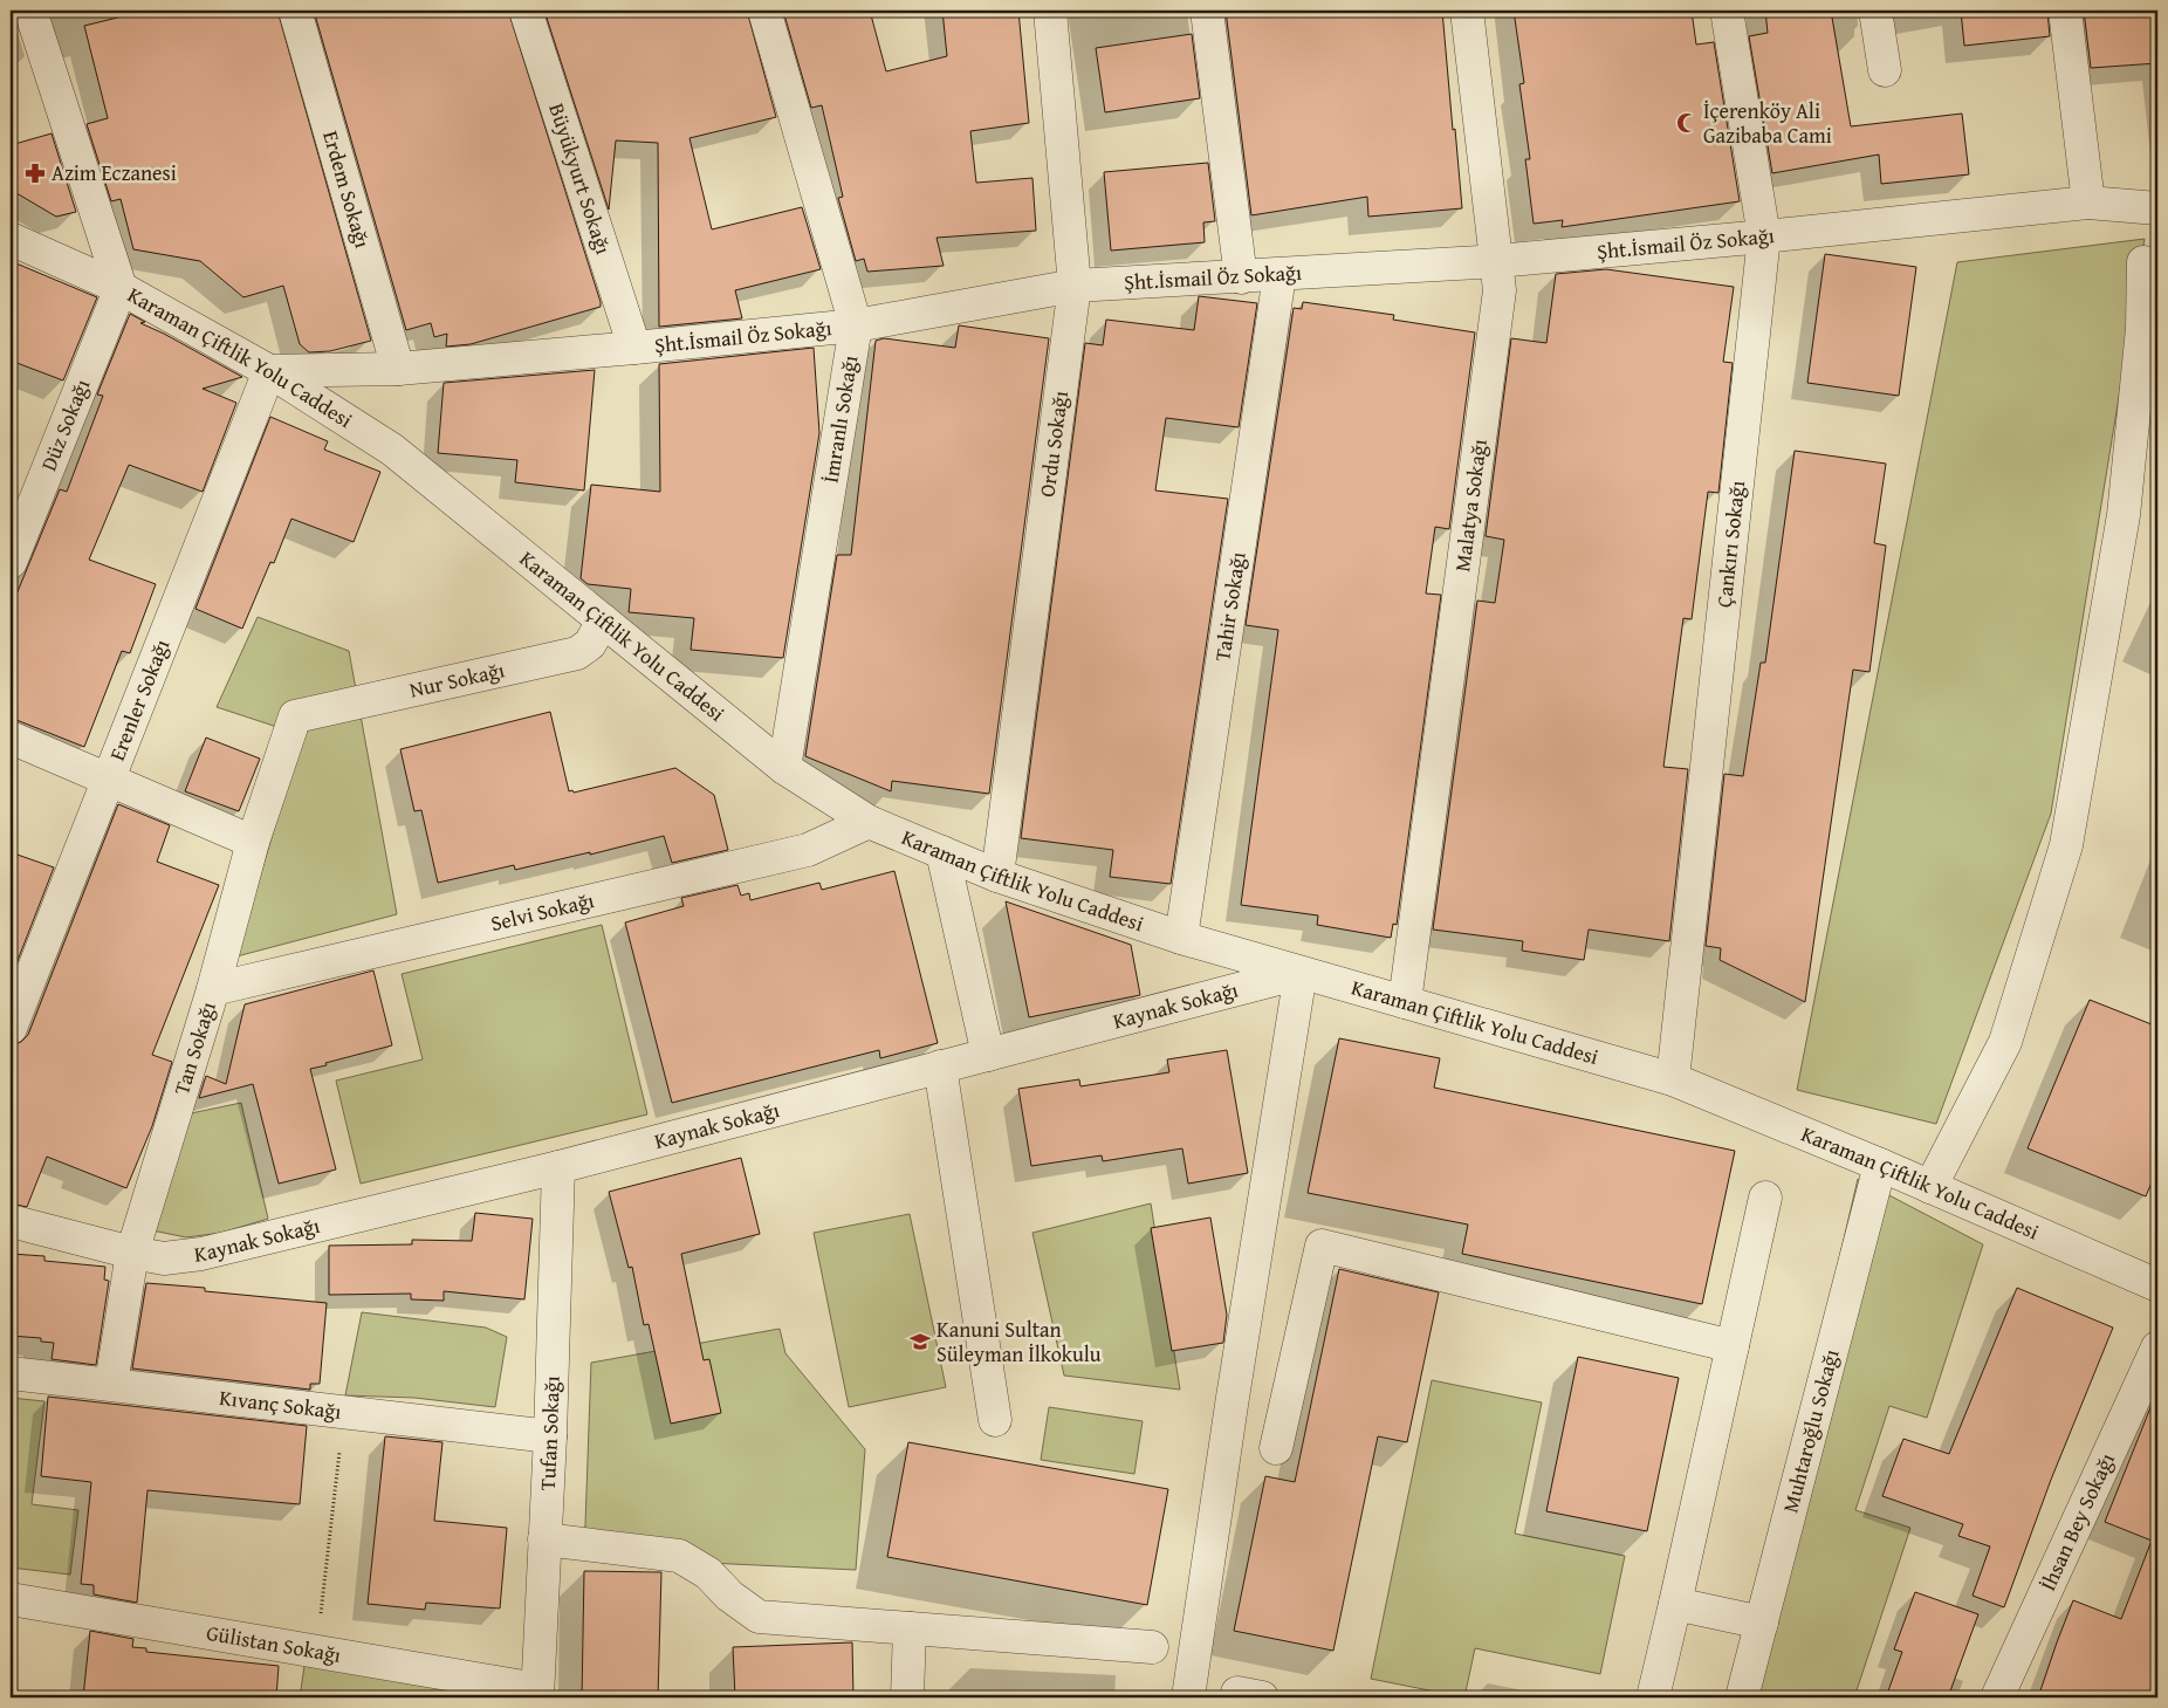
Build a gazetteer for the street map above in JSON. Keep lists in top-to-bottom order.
{
  "streets": {
    "street": [
      "Büyükyurt Sokağı",
      "Erdem Sokağı",
      "Şht.İsmail Öz Sokağı",
      "Karaman Çiftlik Yolu Caddesi",
      "İmranlı Sokağı",
      "Düz Sokağı",
      "Ordu Sokağı",
      "Malatya Sokağı",
      "Çankırı Sokağı",
      "Tahir Sokağı",
      "Nur Sokağı",
      "Erenler Sokağı",
      "Selvi Sokağı",
      "Kaynak Sokağı",
      "Tan Sokağı",
      "Kıvanç Sokağı",
      "Muhtaroğlu Sokağı",
      "Tufan Sokağı",
      "İhsan Bey Sokağı",
      "Gülistan Sokağı"
    ]
  },
  "crossings": [
    ["Büyükyurt Sokağı", "Şht.İsmail Öz Sokağı"],
    ["Erdem Sokağı", "Şht.İsmail Öz Sokağı"],
    ["Şht.İsmail Öz Sokağı", "Karaman Çiftlik Yolu Caddesi"],
    ["Şht.İsmail Öz Sokağı", "İmranlı Sokağı"],
    ["Şht.İsmail Öz Sokağı", "Ordu Sokağı"],
    ["Şht.İsmail Öz Sokağı", "Malatya Sokağı"],
    ["Şht.İsmail Öz Sokağı", "Çankırı Sokağı"],
    ["Şht.İsmail Öz Sokağı", "Tahir Sokağı"],
    ["Şht.İsmail Öz Sokağı", "Erenler Sokağı"],
    ["Karaman Çiftlik Yolu Caddesi", "İmranlı Sokağı"],
    ["Karaman Çiftlik Yolu Caddesi", "Düz Sokağı"],
    ["Karaman Çiftlik Yolu Caddesi", "Ordu Sokağı"],
    ["Karaman Çiftlik Yolu Caddesi", "Malatya Sokağı"],
    ["Karaman Çiftlik Yolu Caddesi", "Çankırı Sokağı"],
    ["Karaman Çiftlik Yolu Caddesi", "Tahir Sokağı"],
    ["Karaman Çiftlik Yolu Caddesi", "Nur Sokağı"],
    ["Karaman Çiftlik Yolu Caddesi", "Erenler Sokağı"],
    ["Karaman Çiftlik Yolu Caddesi", "Selvi Sokağı"],
    ["Karaman Çiftlik Yolu Caddesi", "Kaynak Sokağı"],
    ["Karaman Çiftlik Yolu Caddesi", "Muhtaroğlu Sokağı"],
    ["Nur Sokağı", "Tan Sokağı"],
    ["Selvi Sokağı", "Tan Sokağı"],
    ["Kaynak Sokağı", "Tan Sokağı"],
    ["Kaynak Sokağı", "Tufan Sokağı"],
    ["Tan Sokağı", "Kıvanç Sokağı"],
    ["Kıvanç Sokağı", "Tufan Sokağı"],
    ["Tufan Sokağı", "Gülistan Sokağı"]
  ],
  "places": {
    "mosque": ["İçerenköy Ali Gazibaba Cami"],
    "pharmacy": ["Azim Eczanesi"],
    "school or university": ["Kanuni Sultan Süleyman İlkokulu"]
  }
}
